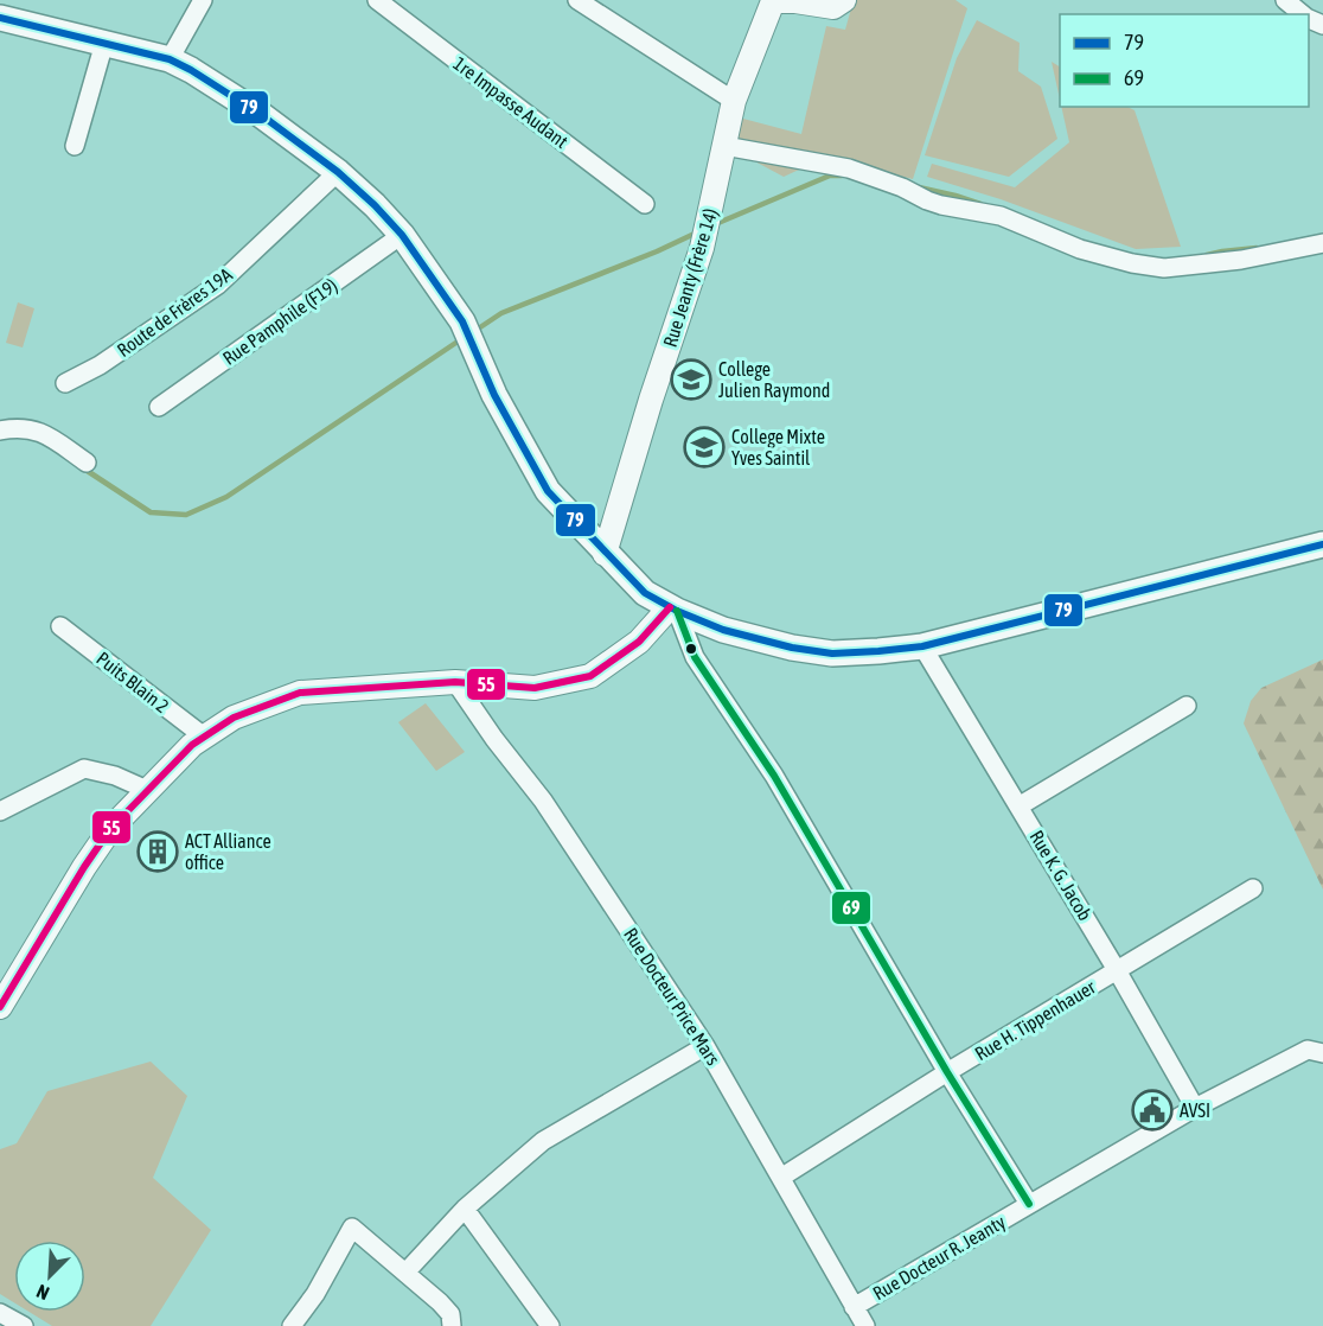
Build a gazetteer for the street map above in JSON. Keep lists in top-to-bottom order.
{
  "streets": {
    "street": [
      "1re Impasse Audant",
      "Rue Jeanty (Frère 14)",
      "Route de Frères 19A",
      "Rue Pamphile (F19)",
      "Puits Blain 2",
      "Rue K. G. Jacob",
      "Rue Docteur Price Mars",
      "Rue H. Tippenhauer",
      "Rue Docteur R. Jeanty"
    ]
  },
  "crossings": [
    ["Rue K. G. Jacob", "Rue H. Tippenhauer"],
    ["Rue K. G. Jacob", "Rue Docteur R. Jeanty"],
    ["Rue Docteur Price Mars", "Rue H. Tippenhauer"],
    ["Rue Docteur Price Mars", "Rue Docteur R. Jeanty"]
  ],
  "places": {
    "school or university": ["College Julien Raymond", "College Mixte Yves Saintil"],
    "building": ["ACT Alliance office"],
    "public building": ["AVSI"]
  },
  "lines": ["transit line 79", "transit line 55", "transit line 69"],
  "legend": ["79", "69"],
  "north": "bottom left"
}
